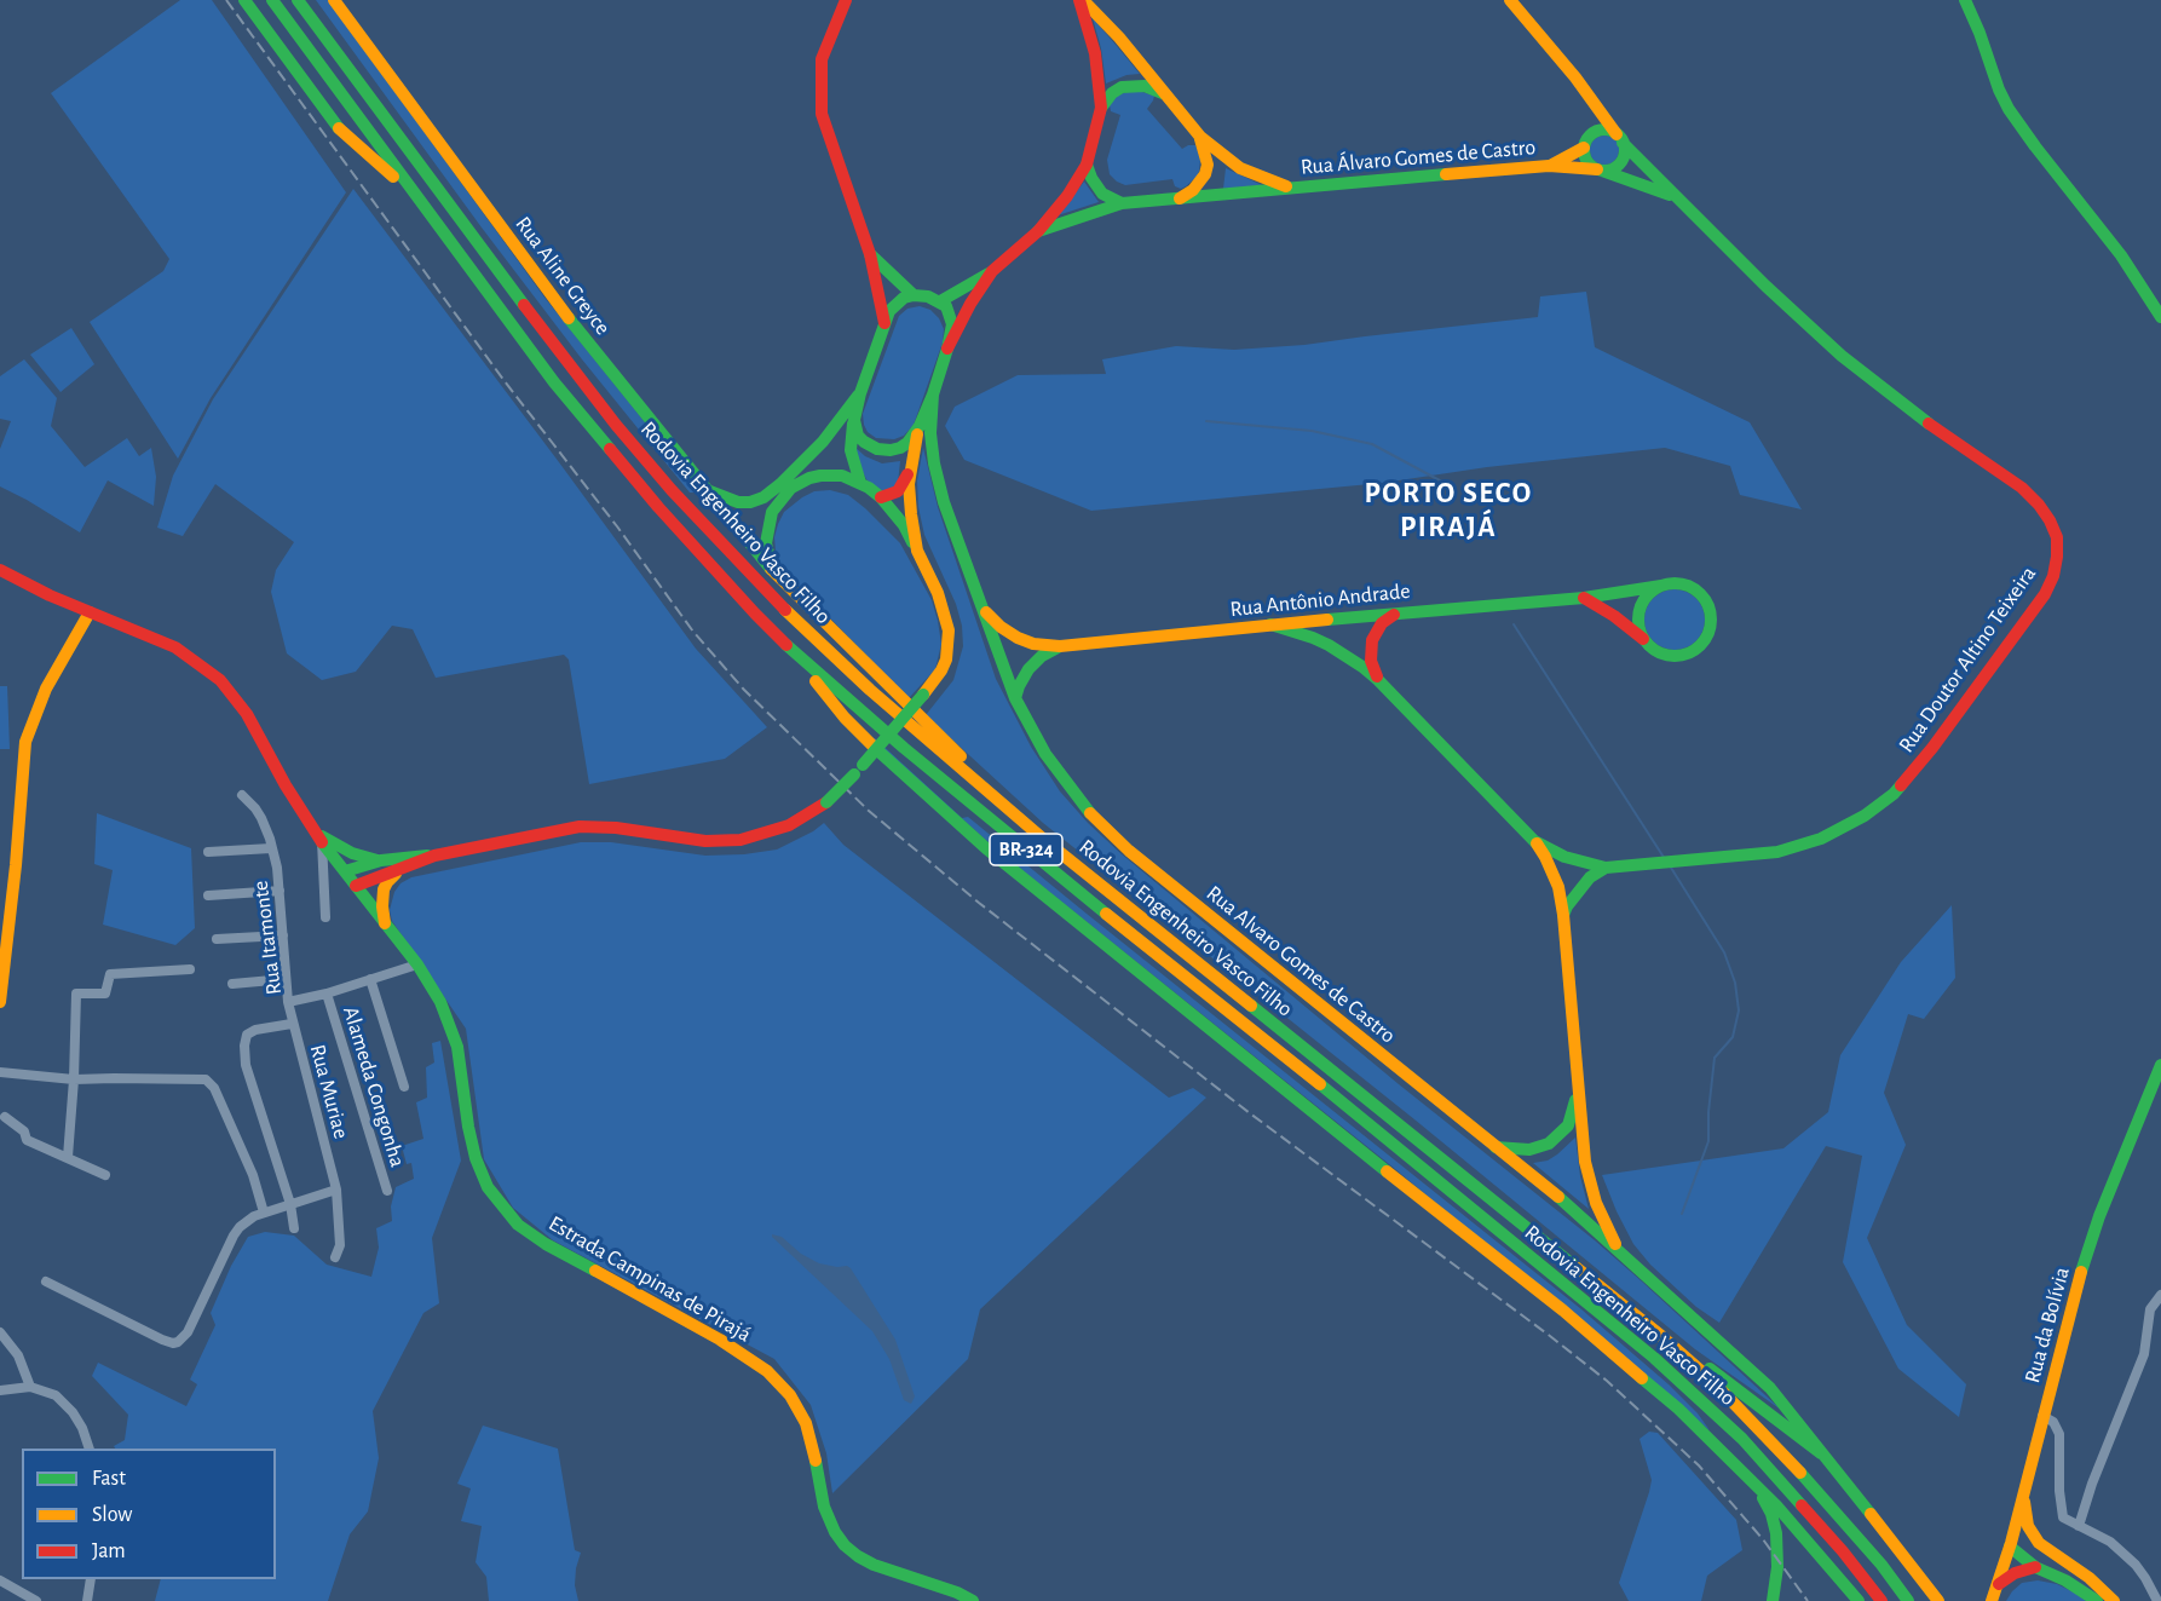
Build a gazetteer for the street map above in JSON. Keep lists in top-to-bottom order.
{
  "streets": {
    "main road": [
      "Rua Álvaro Gomes de Castro",
      "Rua Aline Greyce",
      "Rodovia Engenheiro Vasco Filho",
      "Rua Antônio Andrade",
      "Rua Doutor Altino Teixeira",
      "BR-324",
      "Rua Alvaro Gomes de Castro",
      "Estrada Campinas de Pirajá",
      "Rua da Bolívia"
    ],
    "street": ["Rua Itamonte", "Alameda Congonha", "Rua Muriae"]
  },
  "crossings": [
    ["Rua Aline Greyce", "Rodovia Engenheiro Vasco Filho"],
    ["Rua Antônio Andrade", "Rua Alvaro Gomes de Castro"],
    ["Rua Itamonte", "Alameda Congonha"],
    ["Rua Itamonte", "Rua Muriae"],
    ["Rua Itamonte", "Estrada Campinas de Pirajá"]
  ],
  "districts": ["PORTO SECO PIRAJÁ"],
  "legend": ["Fast", "Slow", "Jam"]
}
